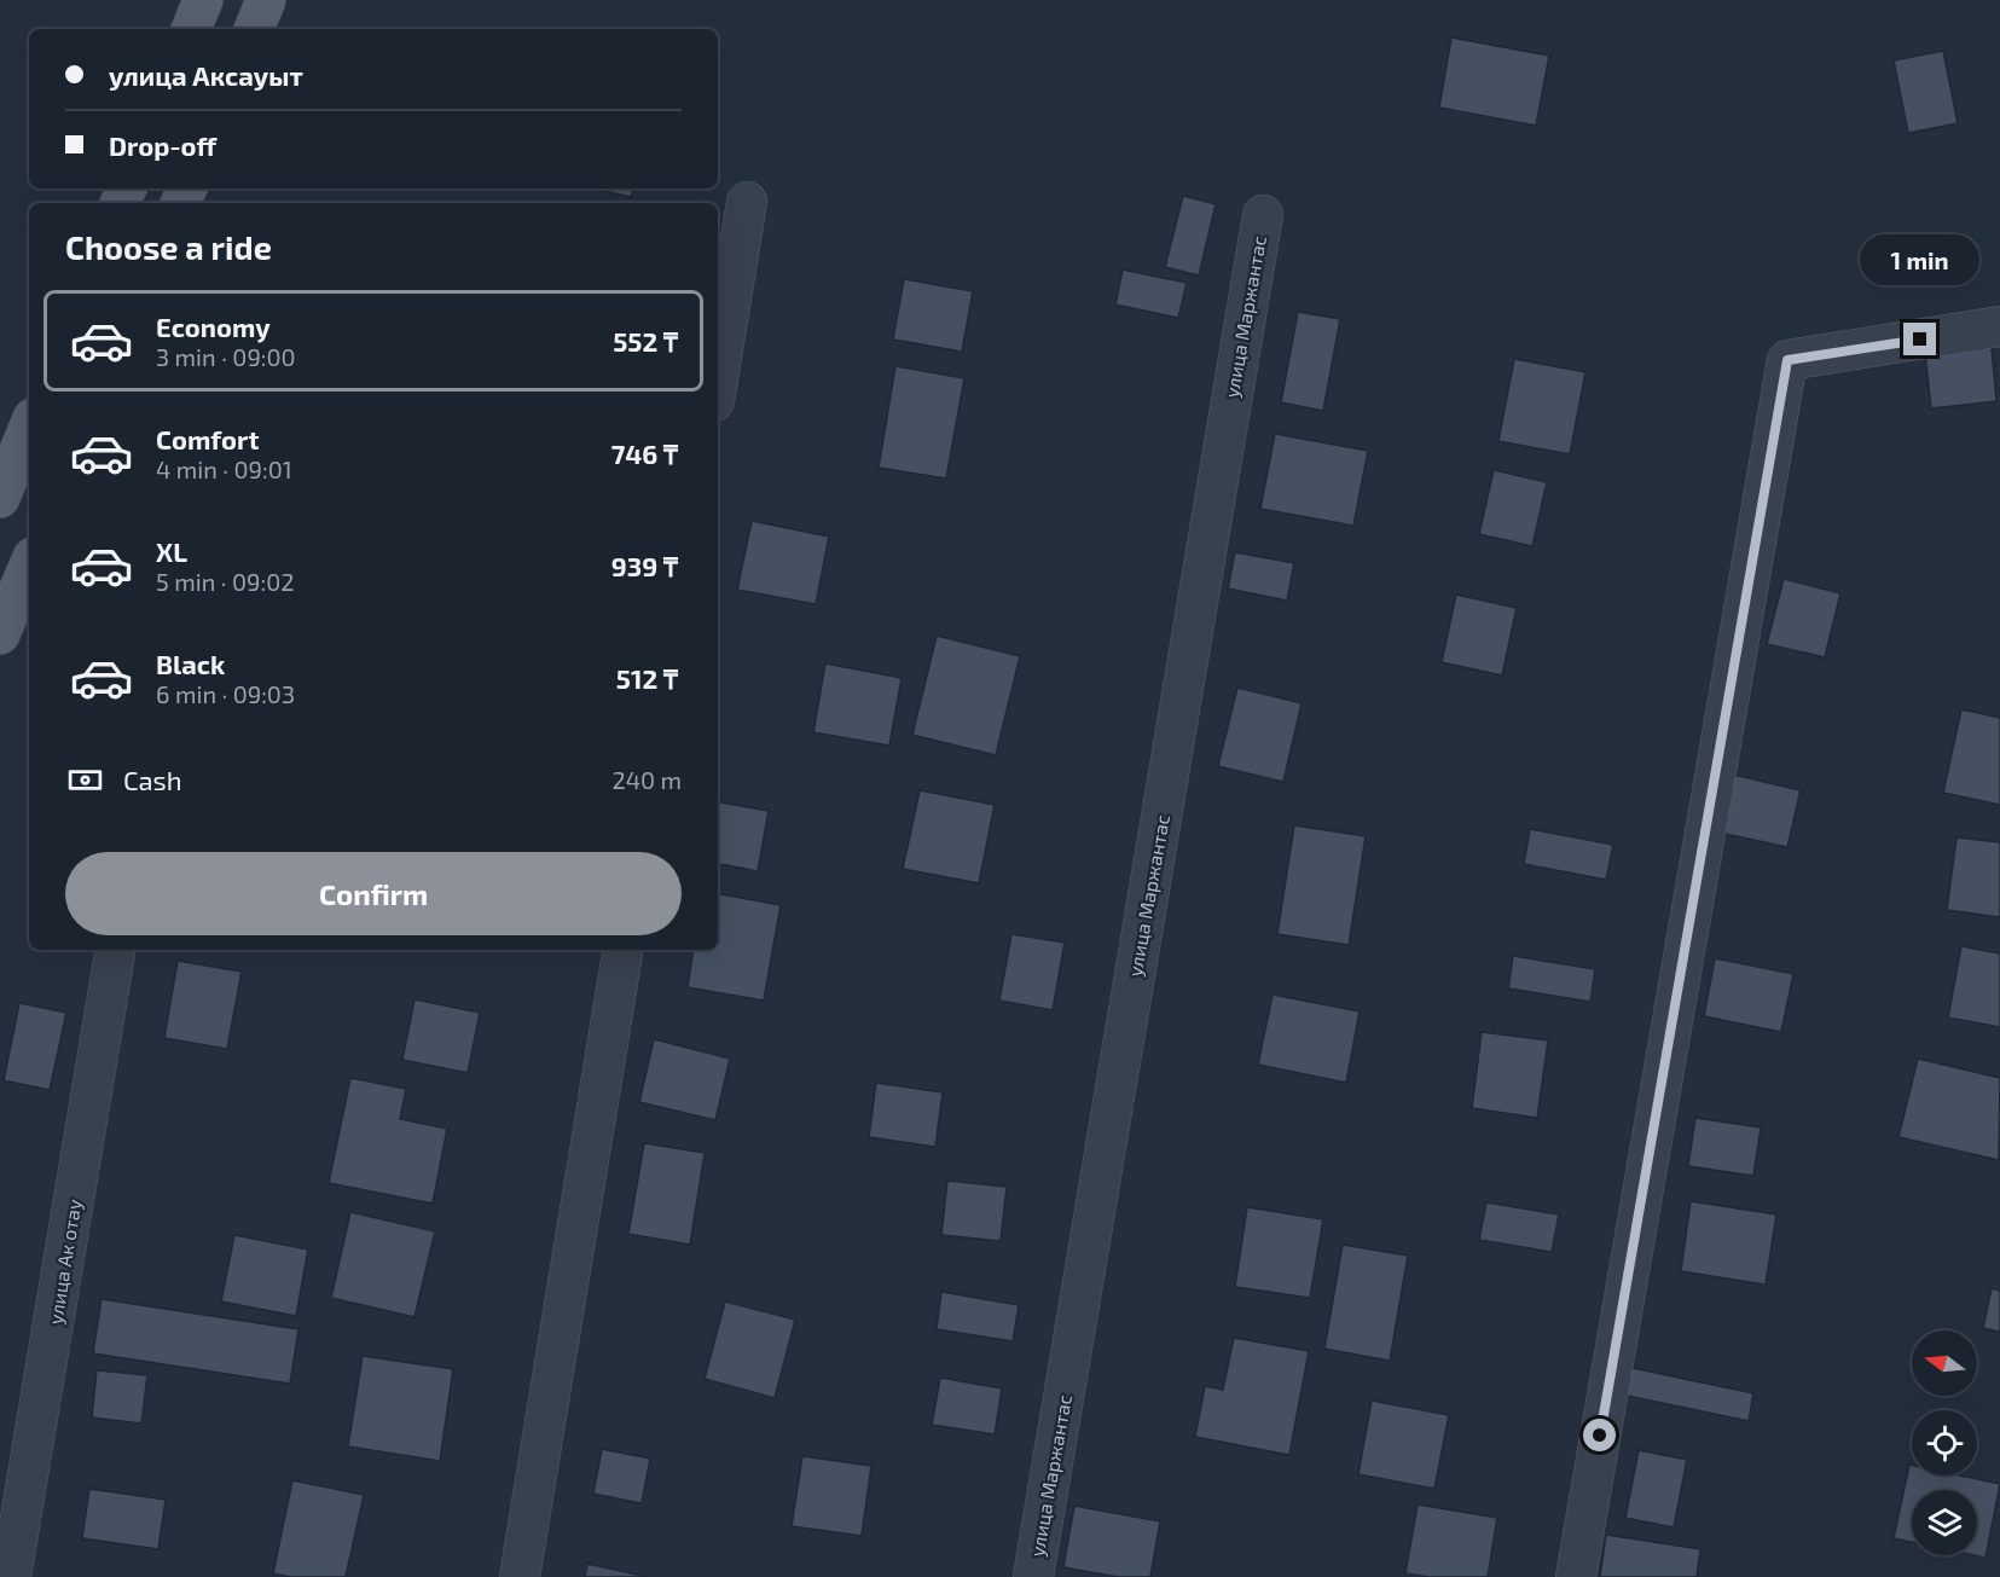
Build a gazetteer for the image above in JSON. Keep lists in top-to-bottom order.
{
  "streets": {
    "street": ["улица Маржантас", "улица Ак отау"]
  },
  "north": "left",
  "page": {
    "banner": ["улица Аксауыт", "Drop-off"],
    "heading": "Choose a ride",
    "bubble": "1 min",
    "list": [
      {
        "name": "Economy",
        "note": "3 min · 09:00",
        "value": "552 ₸"
      },
      {
        "name": "Comfort",
        "note": "4 min · 09:01",
        "value": "746 ₸"
      },
      {
        "name": "XL",
        "note": "5 min · 09:02",
        "value": "939 ₸"
      },
      {
        "name": "Black",
        "note": "6 min · 09:03",
        "value": "512 ₸"
      }
    ],
    "pay": ["Cash", "240 m"],
    "buttons": "Confirm"
  }
}
